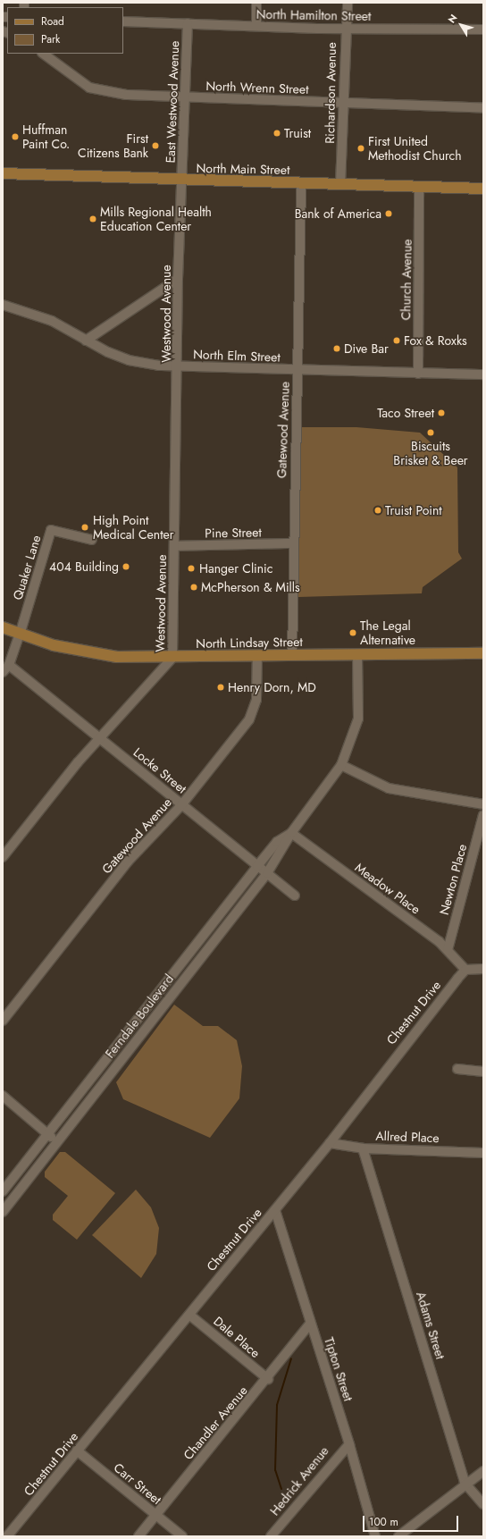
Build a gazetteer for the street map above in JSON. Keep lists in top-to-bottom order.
{
  "streets": {
    "main road": ["North Main Street", "North Lindsay Street"],
    "street": [
      "North Hamilton Street",
      "North Wrenn Street",
      "Richardson Avenue",
      "East Westwood Avenue",
      "Church Avenue",
      "Westwood Avenue",
      "North Elm Street",
      "Gatewood Avenue",
      "Pine Street",
      "Quaker Lane",
      "Locke Street",
      "Newton Place",
      "Meadow Place",
      "Chestnut Drive",
      "Ferndale Boulevard",
      "Allred Place",
      "Adams Street",
      "Dale Place",
      "Tipton Street",
      "Chandler Avenue",
      "Hedrick Avenue",
      "Carr Street"
    ]
  },
  "crossings": [
    ["North Hamilton Street", "Richardson Avenue"],
    ["North Hamilton Street", "East Westwood Avenue"],
    ["North Wrenn Street", "Richardson Avenue"],
    ["North Wrenn Street", "East Westwood Avenue"],
    ["Richardson Avenue", "North Main Street"],
    ["East Westwood Avenue", "North Main Street"],
    ["East Westwood Avenue", "Westwood Avenue"],
    ["North Main Street", "Church Avenue"],
    ["North Main Street", "Westwood Avenue"],
    ["North Main Street", "Gatewood Avenue"],
    ["Church Avenue", "North Elm Street"],
    ["Westwood Avenue", "North Elm Street"],
    ["Westwood Avenue", "Pine Street"],
    ["Westwood Avenue", "North Lindsay Street"],
    ["Westwood Avenue", "Locke Street"],
    ["North Elm Street", "Gatewood Avenue"],
    ["Gatewood Avenue", "Pine Street"],
    ["Gatewood Avenue", "North Lindsay Street"],
    ["Gatewood Avenue", "Locke Street"],
    ["Quaker Lane", "North Lindsay Street"],
    ["Quaker Lane", "Locke Street"],
    ["North Lindsay Street", "Ferndale Boulevard"],
    ["Locke Street", "Ferndale Boulevard"],
    ["Newton Place", "Meadow Place"],
    ["Meadow Place", "Chestnut Drive"],
    ["Meadow Place", "Ferndale Boulevard"],
    ["Chestnut Drive", "Allred Place"],
    ["Chestnut Drive", "Dale Place"],
    ["Chestnut Drive", "Tipton Street"],
    ["Chestnut Drive", "Carr Street"],
    ["Allred Place", "Adams Street"],
    ["Dale Place", "Chandler Avenue"],
    ["Tipton Street", "Chandler Avenue"],
    ["Tipton Street", "Hedrick Avenue"],
    ["Chandler Avenue", "Carr Street"]
  ],
  "places": [
    "Truist",
    "Huffman Paint Co.",
    "First Citizens Bank",
    "First United Methodist Church",
    "Bank of America",
    "Mills Regional Health Education Center",
    "Fox & Roxks",
    "Dive Bar",
    "Taco Street",
    "Biscuits Brisket & Beer",
    "Truist Point",
    "High Point Medical Center",
    "404 Building",
    "Hanger Clinic",
    "McPherson & Mills",
    "The Legal Alternative",
    "Henry Dorn, MD"
  ],
  "legend": ["Road", "Park"],
  "scale_bar": "100 m",
  "north": "top left"
}
